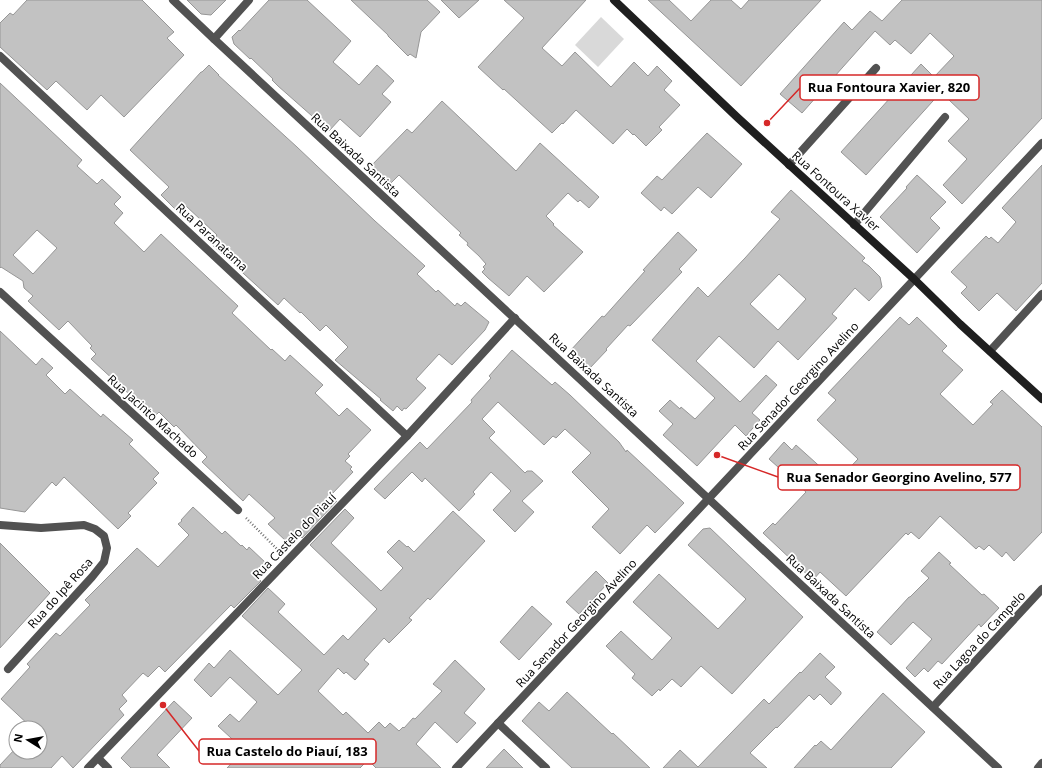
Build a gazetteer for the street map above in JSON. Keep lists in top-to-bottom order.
{
  "streets": {
    "main road": ["Rua Fontoura Xavier"],
    "street": [
      "Rua Baixada Santista",
      "Rua Paranatama",
      "Rua Senador Georgino Avelino",
      "Rua Jacinto Machado",
      "Rua Castelo do Piauí",
      "Rua do Ipê Rosa",
      "Rua Lagoa do Campelo"
    ]
  },
  "crossings": [
    ["Rua Baixada Santista", "Rua Senador Georgino Avelino"],
    ["Rua Baixada Santista", "Rua Castelo do Piauí"],
    ["Rua Baixada Santista", "Rua Lagoa do Campelo"],
    ["Rua Fontoura Xavier", "Rua Senador Georgino Avelino"],
    ["Rua Paranatama", "Rua Castelo do Piauí"]
  ],
  "places": ["Rua Fontoura Xavier, 820", "Rua Senador Georgino Avelino, 577", "Rua Castelo do Piauí, 183"],
  "north": "left"
}
